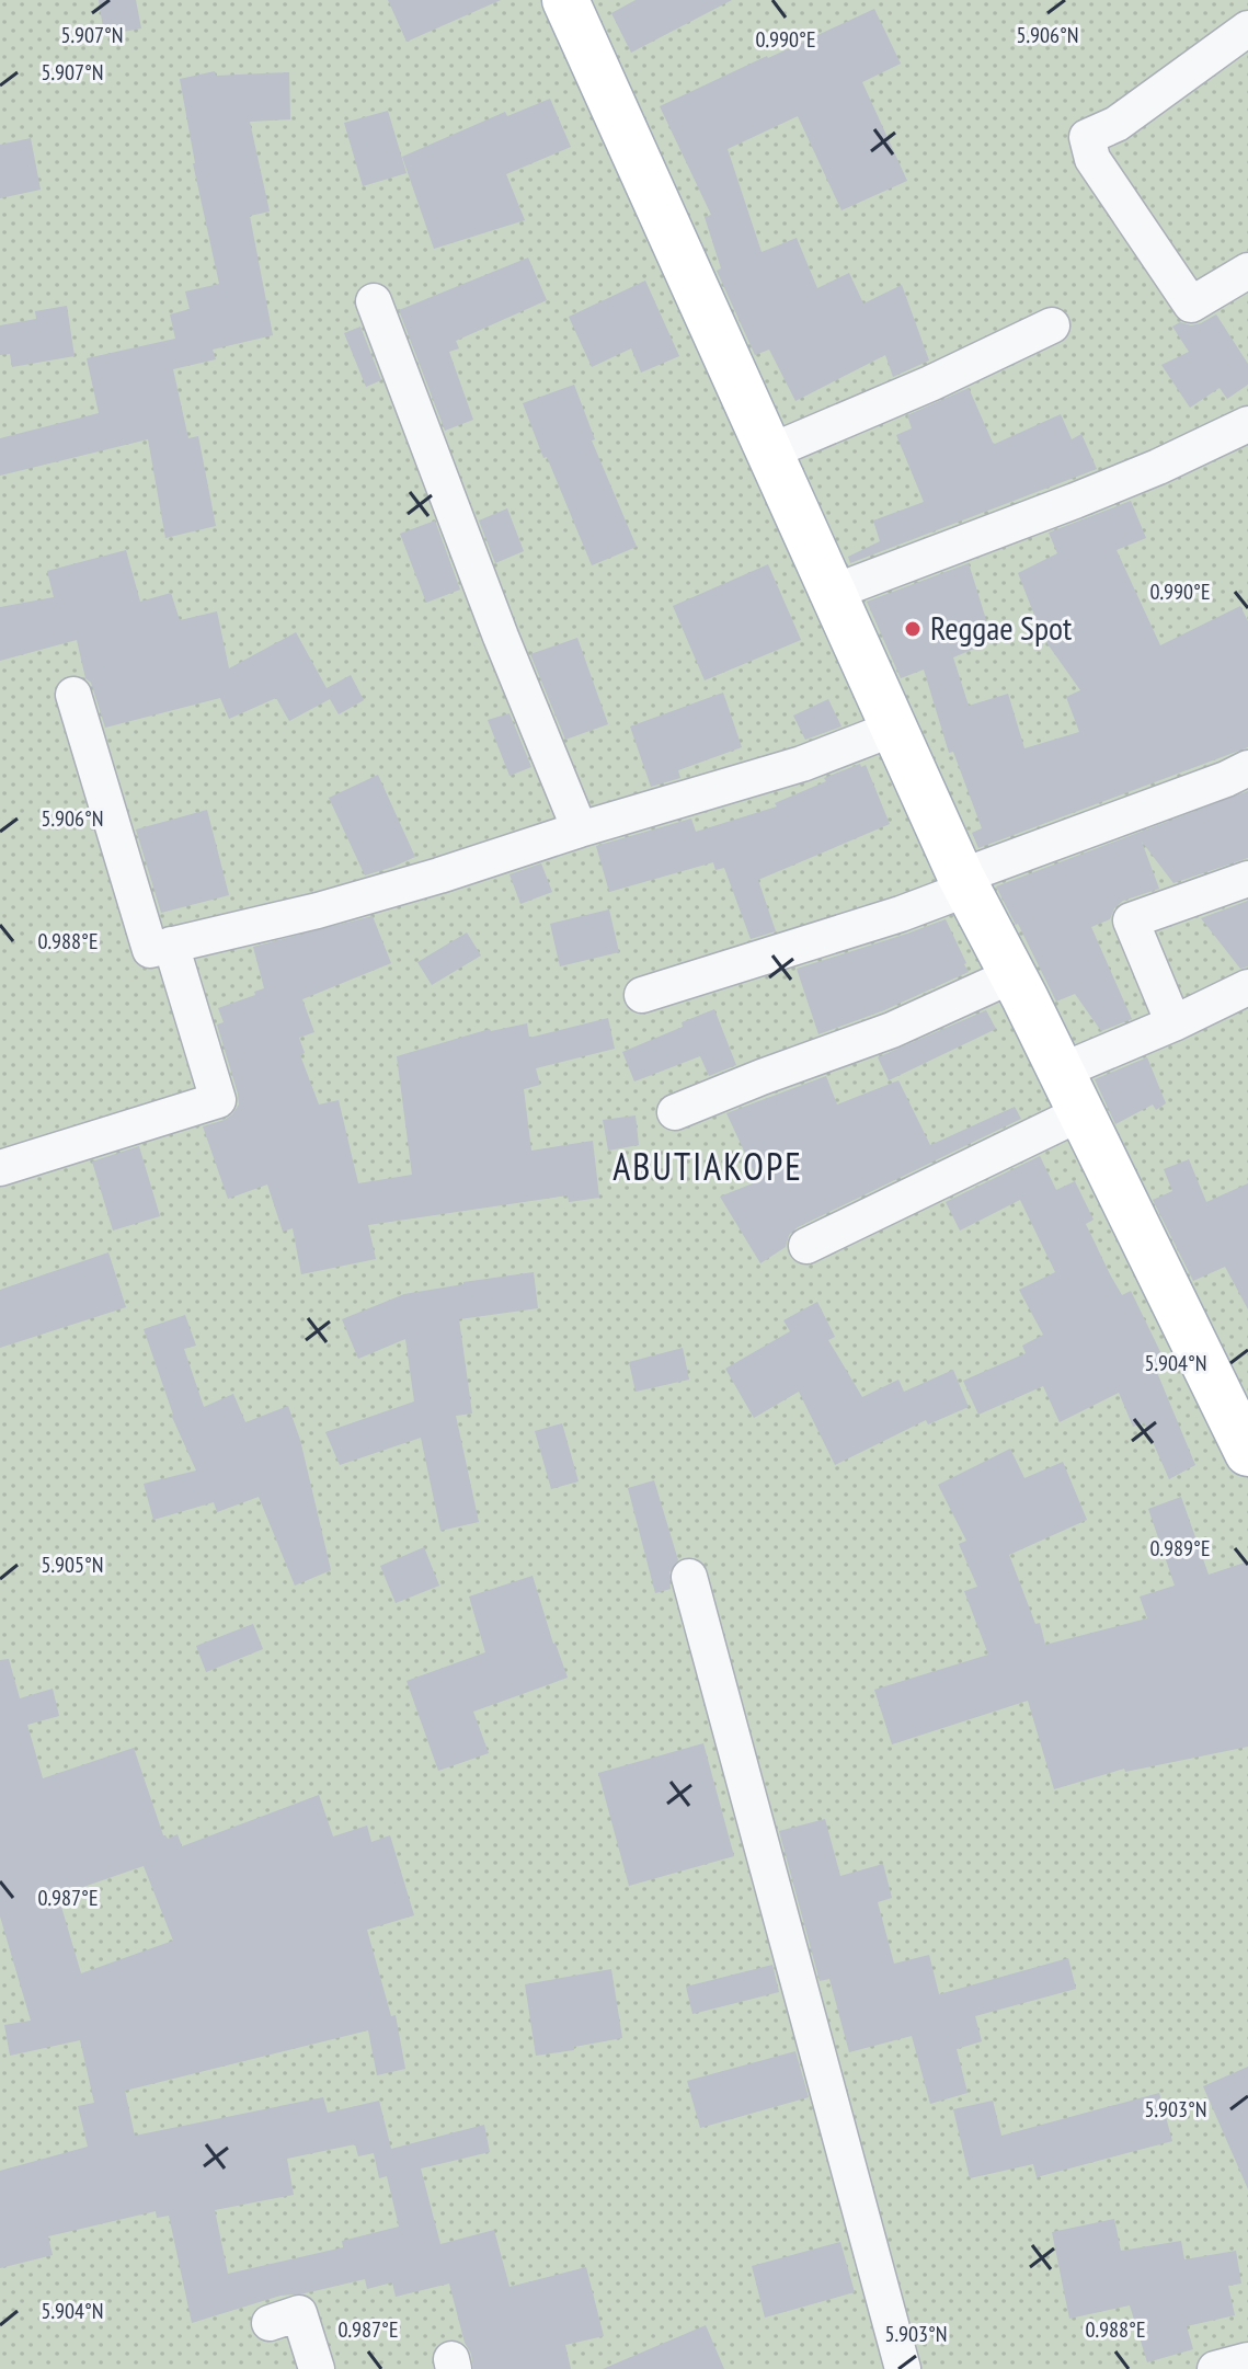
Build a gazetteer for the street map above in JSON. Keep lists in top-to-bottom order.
{
  "districts": ["ABUTIAKOPE"],
  "places": ["Reggae Spot"],
  "coordinates": [
    "5.907°N",
    "5.906°N",
    "0.990°E",
    "0.988°E",
    "5.904°N",
    "0.989°E",
    "5.905°N",
    "0.987°E",
    "5.903°N"
  ]
}
